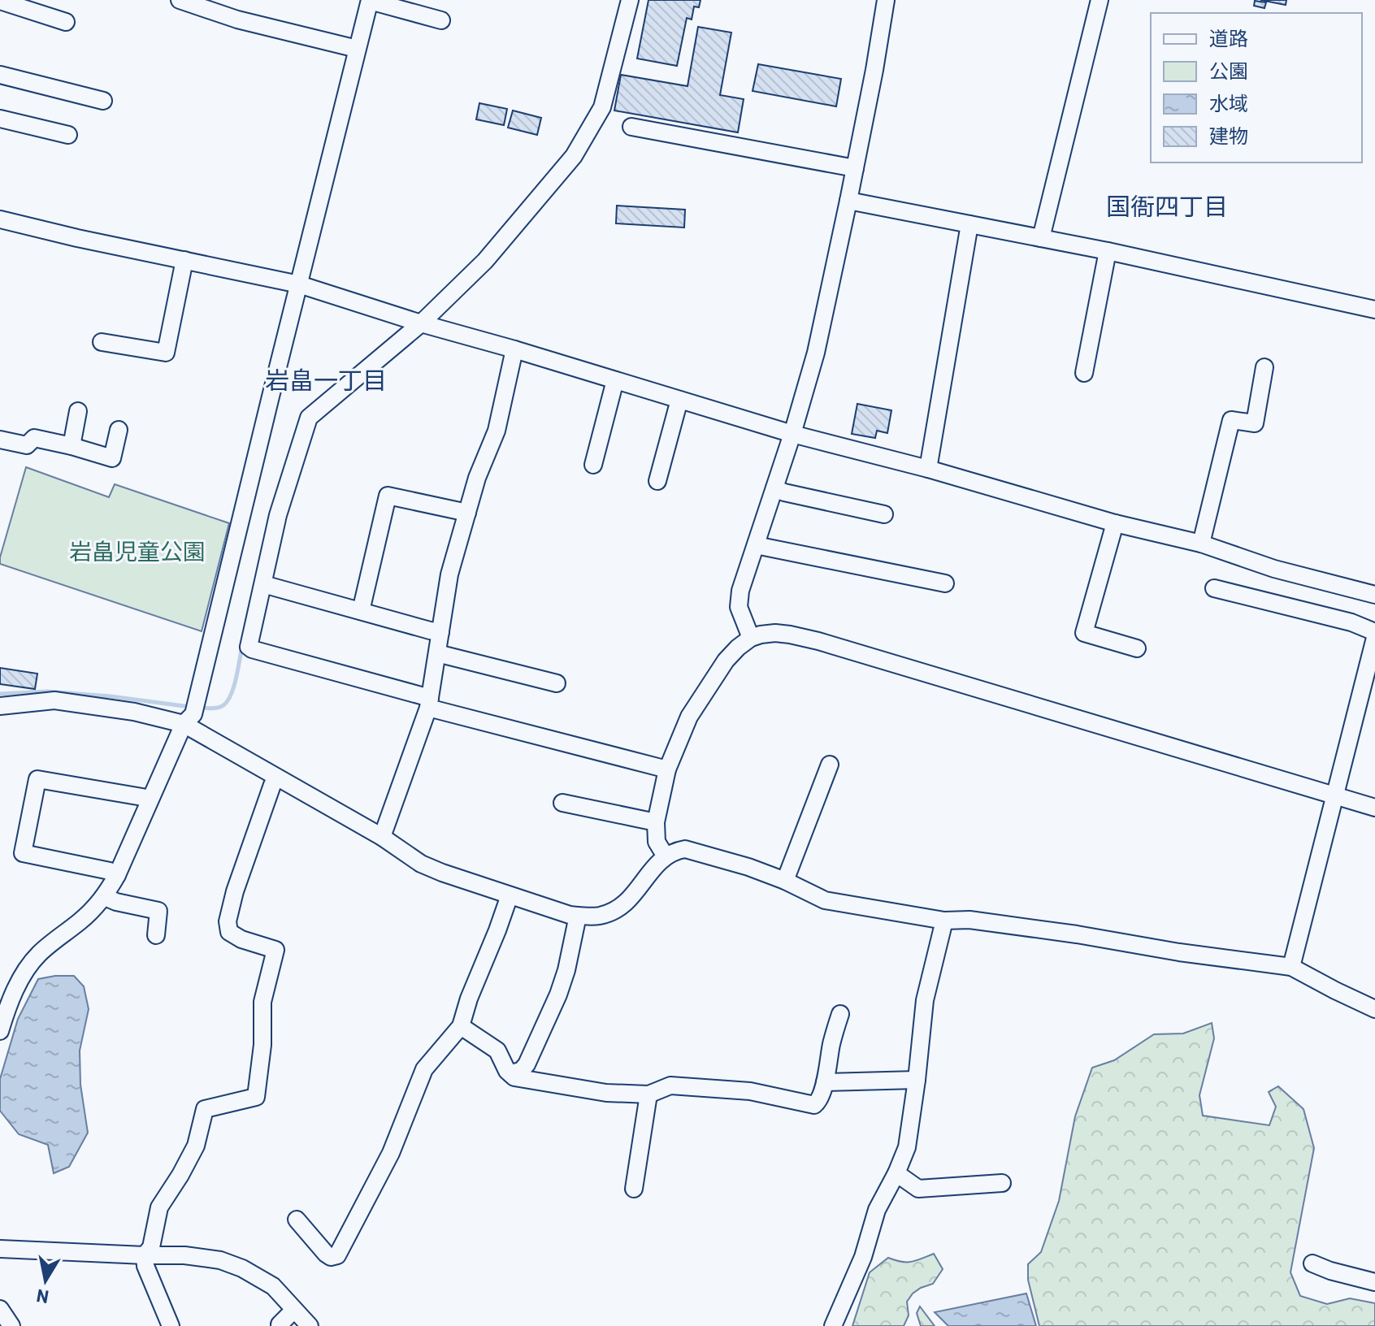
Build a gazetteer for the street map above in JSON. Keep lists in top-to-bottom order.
{
  "districts": ["国衙四丁目", "岩畠一丁目"],
  "parks": ["岩畠児童公園"],
  "legend": [
    "道路",
    "公園",
    "水域",
    "建物"
  ],
  "north": "bottom"
}
